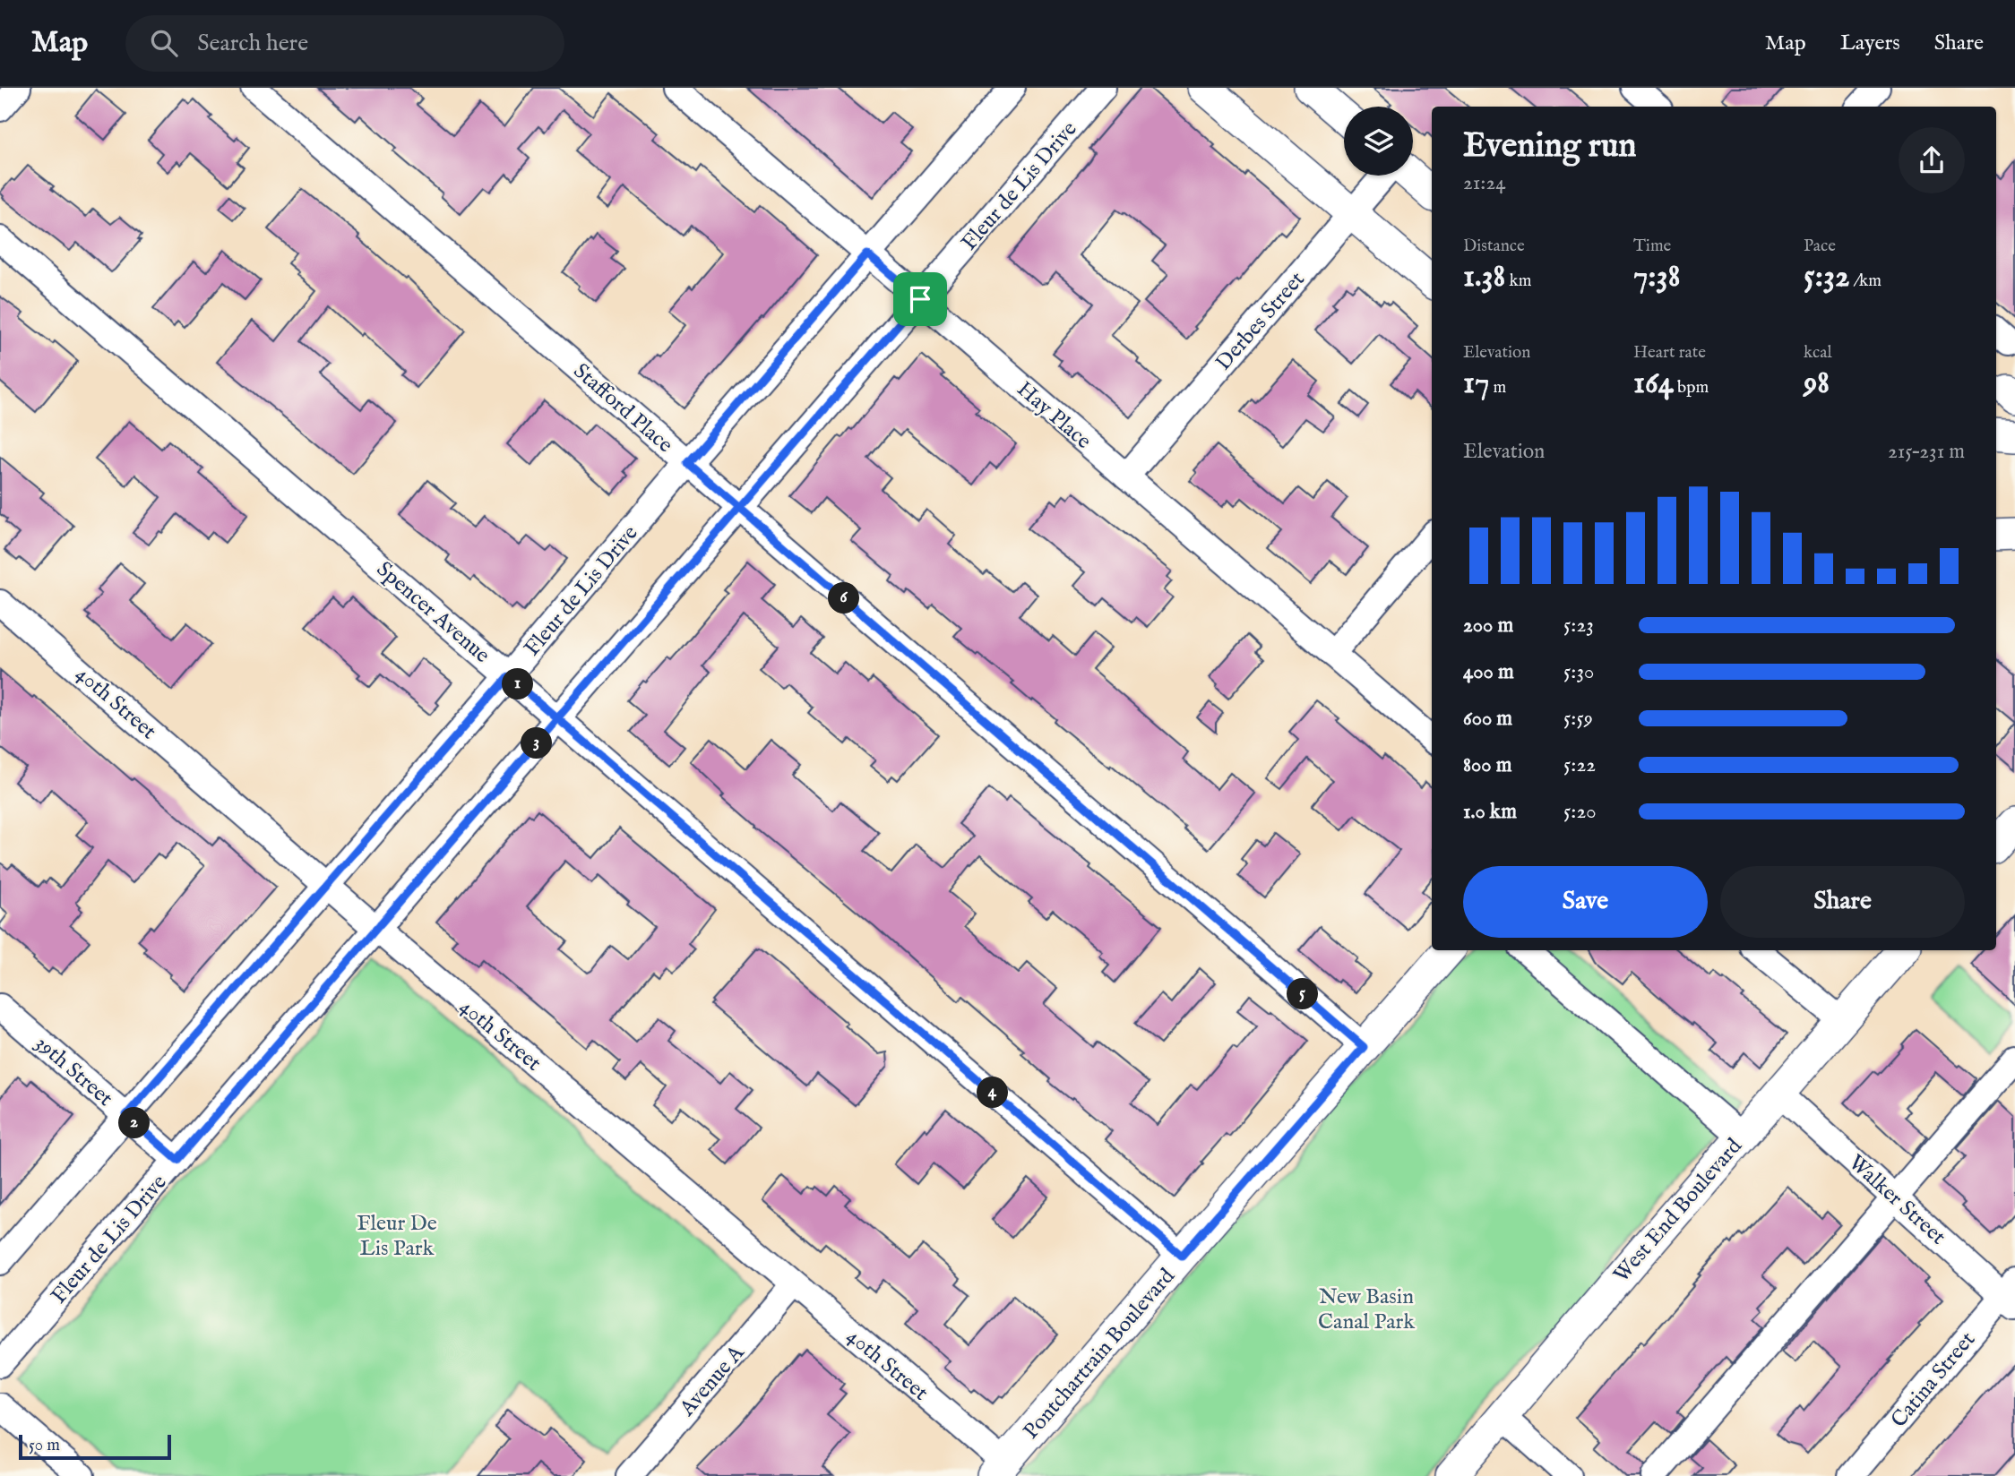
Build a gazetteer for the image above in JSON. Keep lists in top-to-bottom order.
{
  "streets": {
    "main road": ["West End Boulevard", "Pontchartrain Boulevard"],
    "street": [
      "Fleur de Lis Drive",
      "Derbes Street",
      "Stafford Place",
      "Hay Place",
      "Spencer Avenue",
      "40th Street",
      "39th Street",
      "Walker Street",
      "Catina Street",
      "Avenue A"
    ]
  },
  "crossings": [
    ["Fleur de Lis Drive", "Stafford Place"],
    ["Fleur de Lis Drive", "Hay Place"],
    ["Fleur de Lis Drive", "Spencer Avenue"],
    ["Fleur de Lis Drive", "40th Street"],
    ["Fleur de Lis Drive", "39th Street"],
    ["Derbes Street", "Hay Place"],
    ["Stafford Place", "Pontchartrain Boulevard"],
    ["Spencer Avenue", "Pontchartrain Boulevard"],
    ["40th Street", "Pontchartrain Boulevard"],
    ["40th Street", "Avenue A"],
    ["Walker Street", "West End Boulevard"],
    ["Walker Street", "Catina Street"]
  ],
  "parks": ["Fleur De Lis Park", "New Basin Canal Park"],
  "scale_bar": "50 m",
  "page": {
    "header": "Map",
    "search": "Search here",
    "nav": ["Map", "Layers", "Share"],
    "heading": ["Evening run", "21:24"],
    "stats": [
      ["Distance", "1.38 km"],
      ["Time", "7:38"],
      ["Pace", "5:32 /km"],
      ["Elevation", "17 m"],
      ["Heart rate", "164 bpm"],
      ["kcal", "98"]
    ],
    "chart": ["Elevation", "215–231 m"],
    "pins": [
      "6",
      "1",
      "3",
      "5",
      "4",
      "2"
    ],
    "list": [
      {
        "name": "200 m",
        "note": "5:23"
      },
      {
        "name": "400 m",
        "note": "5:30"
      },
      {
        "name": "600 m",
        "note": "5:59"
      },
      {
        "name": "800 m",
        "note": "5:22"
      },
      {
        "name": "1.0 km",
        "note": "5:20"
      }
    ],
    "buttons": ["Save", "Share"],
    "scale": "50 m"
  }
}
